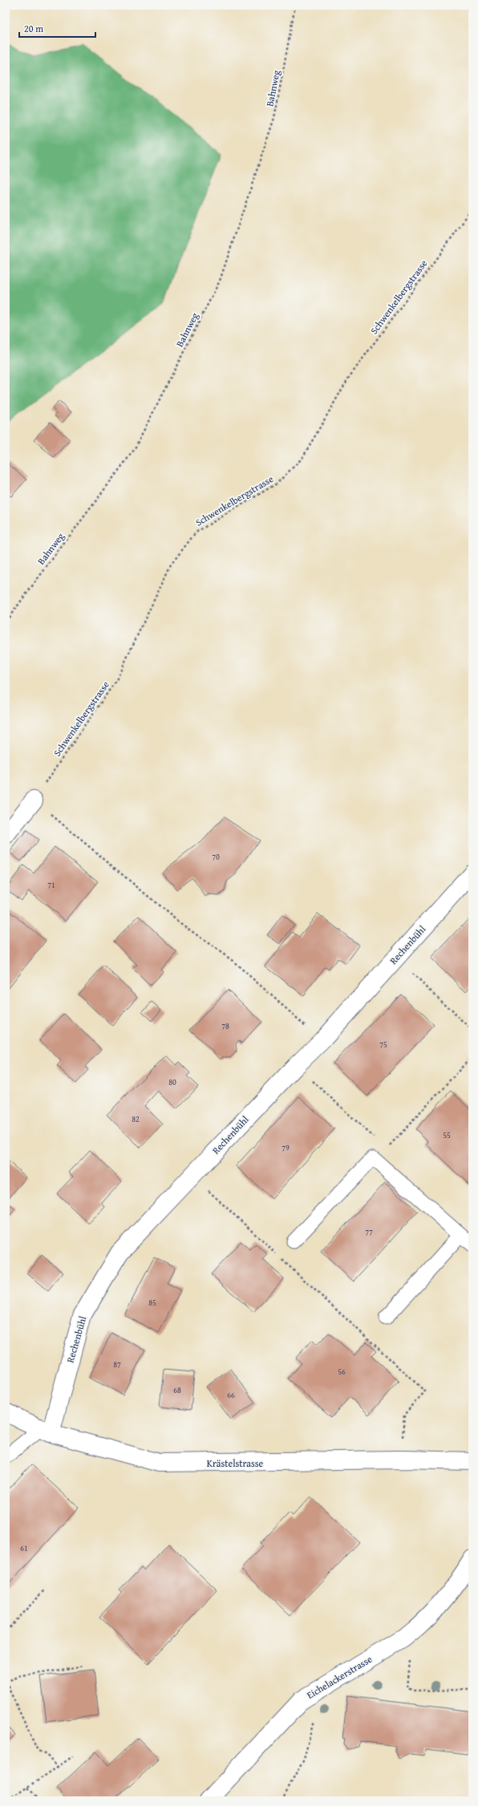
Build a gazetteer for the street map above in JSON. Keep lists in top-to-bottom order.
{
  "streets": {
    "street": ["Rechenbühl", "Krästelstrasse", "Eichelackerstrasse"],
    "path": ["Bahnweg", "Schwenkelbergstrasse"]
  },
  "crossings": [
    ["Rechenbühl", "Krästelstrasse"]
  ],
  "house_numbers": [
    "70",
    "71",
    "78",
    "75",
    "80",
    "82",
    "55",
    "79",
    "77",
    "85",
    "87",
    "56",
    "68",
    "66",
    "61"
  ],
  "scale_bar": "20 m"
}
